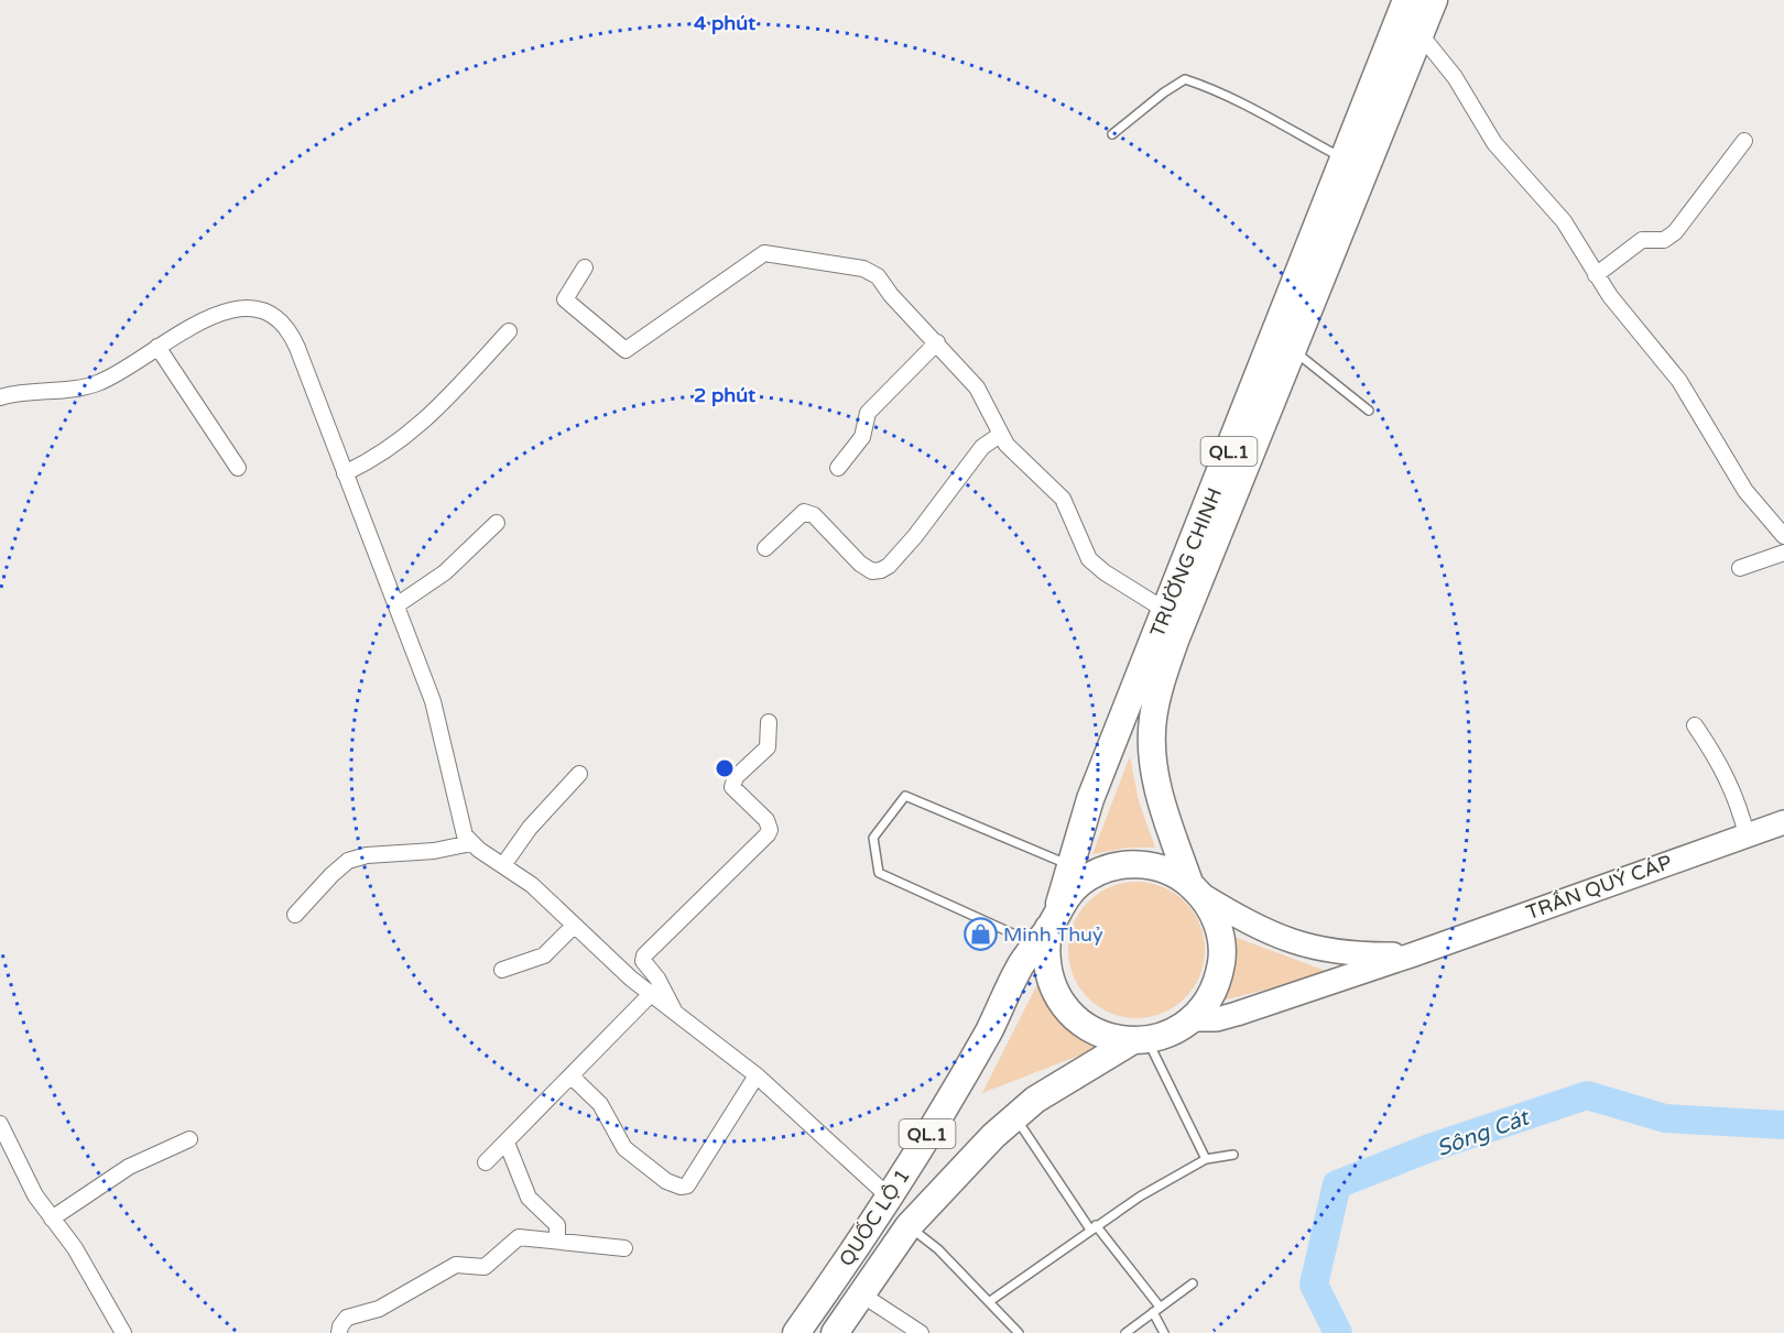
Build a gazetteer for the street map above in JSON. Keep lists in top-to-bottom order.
{
  "streets": {
    "highway": ["QL.1", "TRƯỜNG CHINH", "QUỐC LỘ 1"],
    "main road": ["TRẦN QUÝ CÁP"]
  },
  "crossings": [
    ["QL.1", "TRƯỜNG CHINH"],
    ["QL.1", "TRẦN QUÝ CÁP"],
    ["QL.1", "QUỐC LỘ 1"],
    ["TRƯỜNG CHINH", "TRẦN QUÝ CÁP"],
    ["TRƯỜNG CHINH", "QUỐC LỘ 1"],
    ["TRẦN QUÝ CÁP", "QUỐC LỘ 1"]
  ],
  "water": ["Sông Cát"],
  "places": {
    "shop": ["Minh Thuỷ"]
  },
  "rings": ["4 phút", "2 phút"]
}
